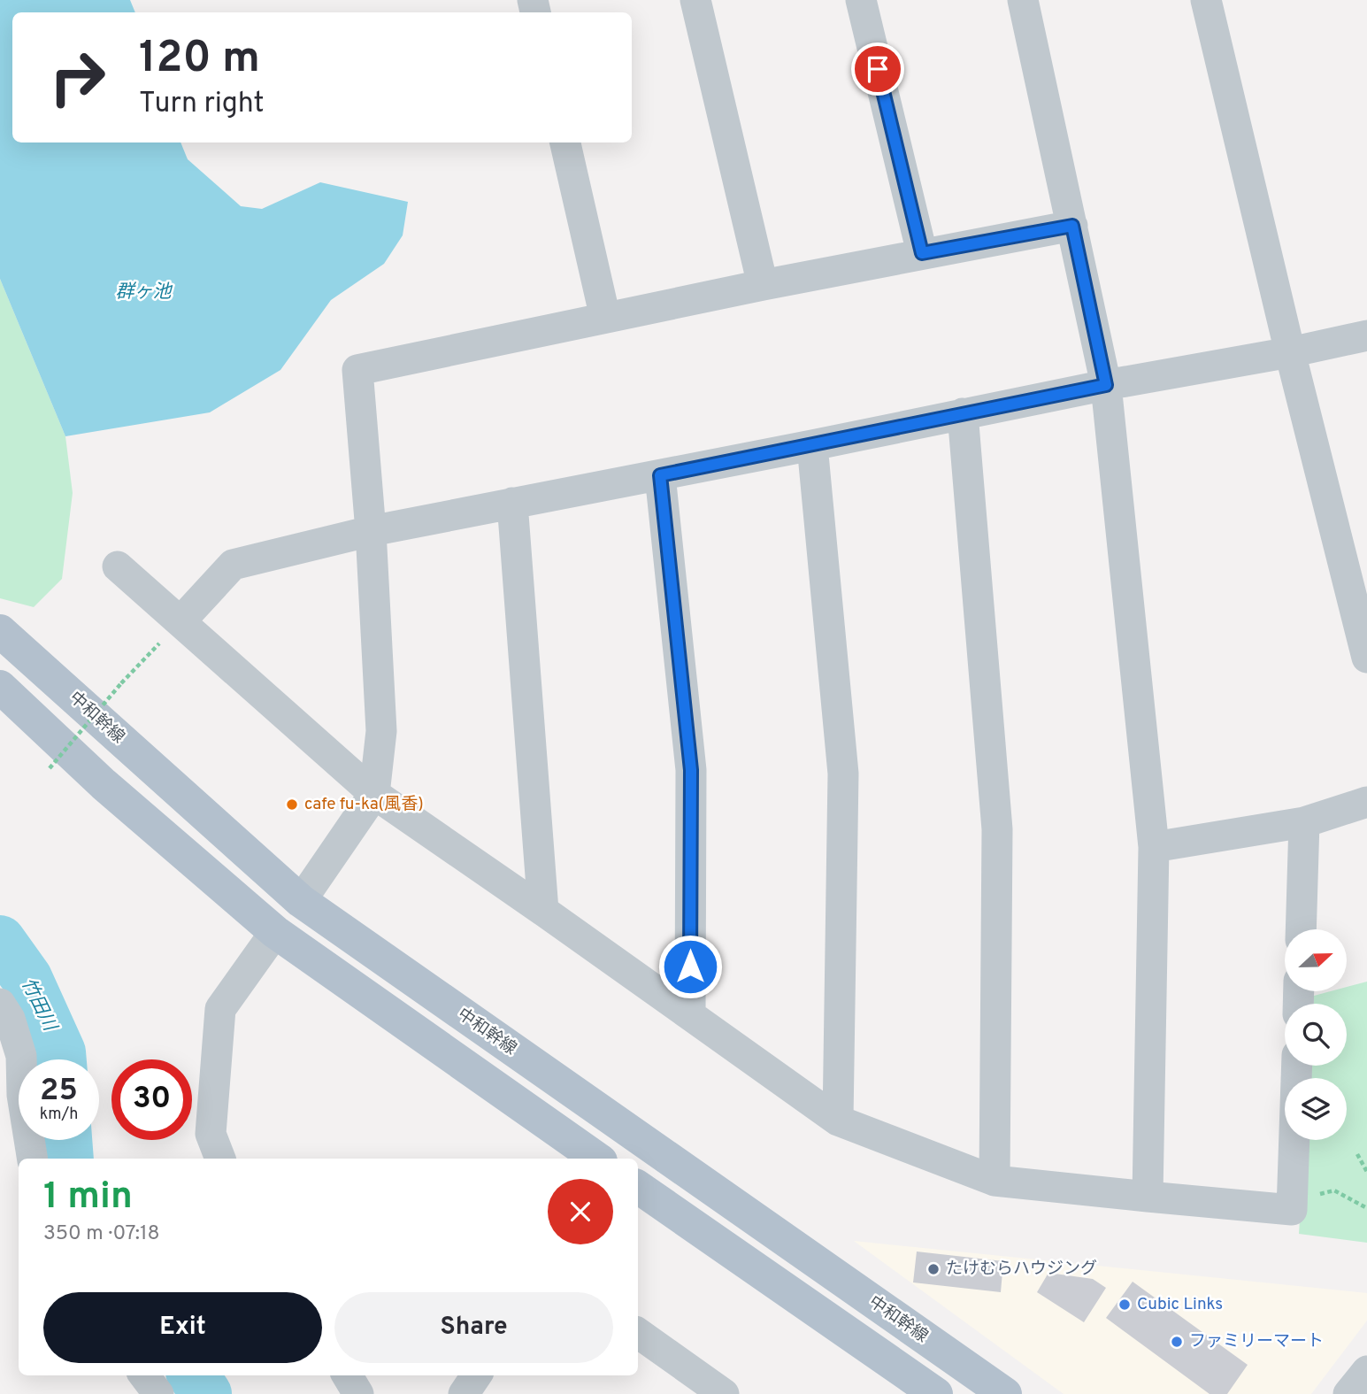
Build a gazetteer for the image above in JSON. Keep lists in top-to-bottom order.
{
  "streets": {
    "main road": ["中和幹線"]
  },
  "water": ["群ヶ池", "竹田川"],
  "places": [
    "cafe fu-ka(風香)",
    "たけむらハウジング",
    "Cubic Links",
    "ファミリーマート"
  ],
  "north": "right",
  "page": {
    "turn": ["120 m", "Turn right"],
    "speed": "25 km/h",
    "limit": "30",
    "heading": ["1 min", "350 m · 07:18"],
    "buttons": ["Exit", "Share"]
  }
}
